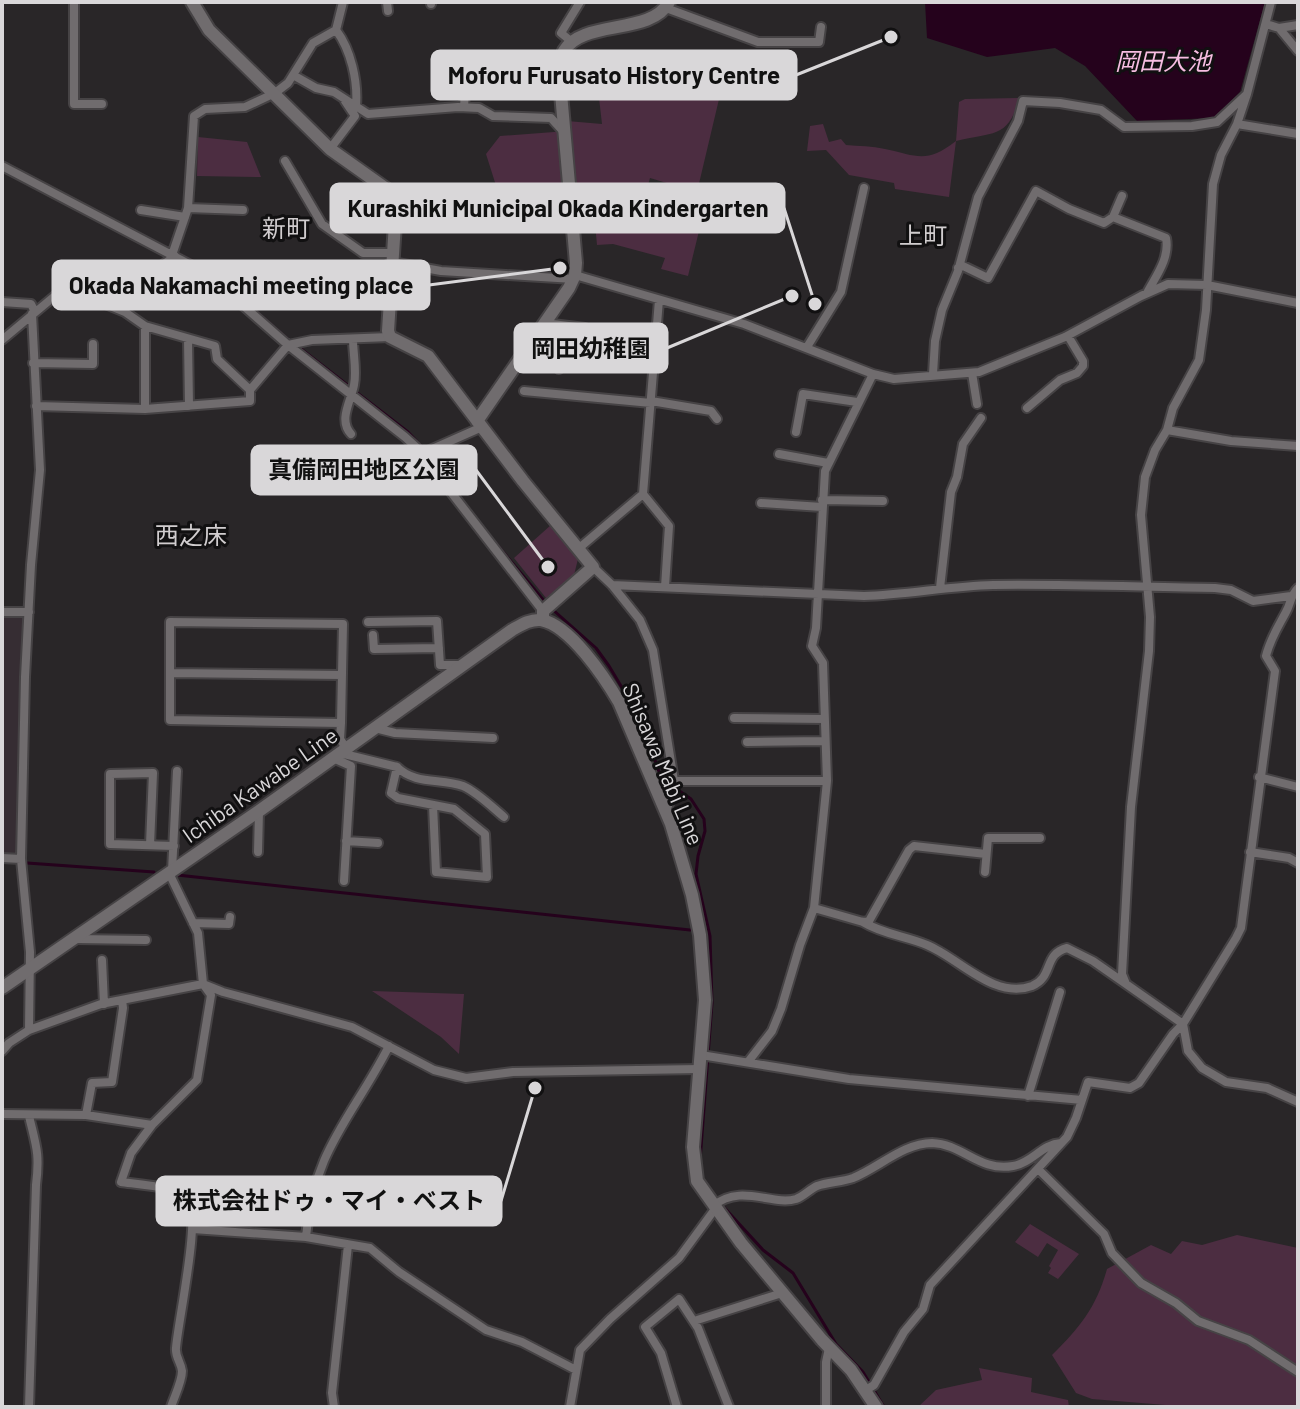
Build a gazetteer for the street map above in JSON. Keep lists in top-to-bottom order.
{
  "streets": {
    "main road": ["Shisawa Mabi Line", "Ichiba Kawabe Line"]
  },
  "crossings": [
    ["Shisawa Mabi Line", "Ichiba Kawabe Line"]
  ],
  "districts": ["新町", "上町", "西之床"],
  "water": ["岡田大池"],
  "places": [
    "Moforu Furusato History Centre",
    "Okada Nakamachi meeting place",
    "岡田幼稚園",
    "Kurashiki Municipal Okada Kindergarten",
    "真備岡田地区公園",
    "株式会社ドゥ・マイ・ベスト"
  ]
}
